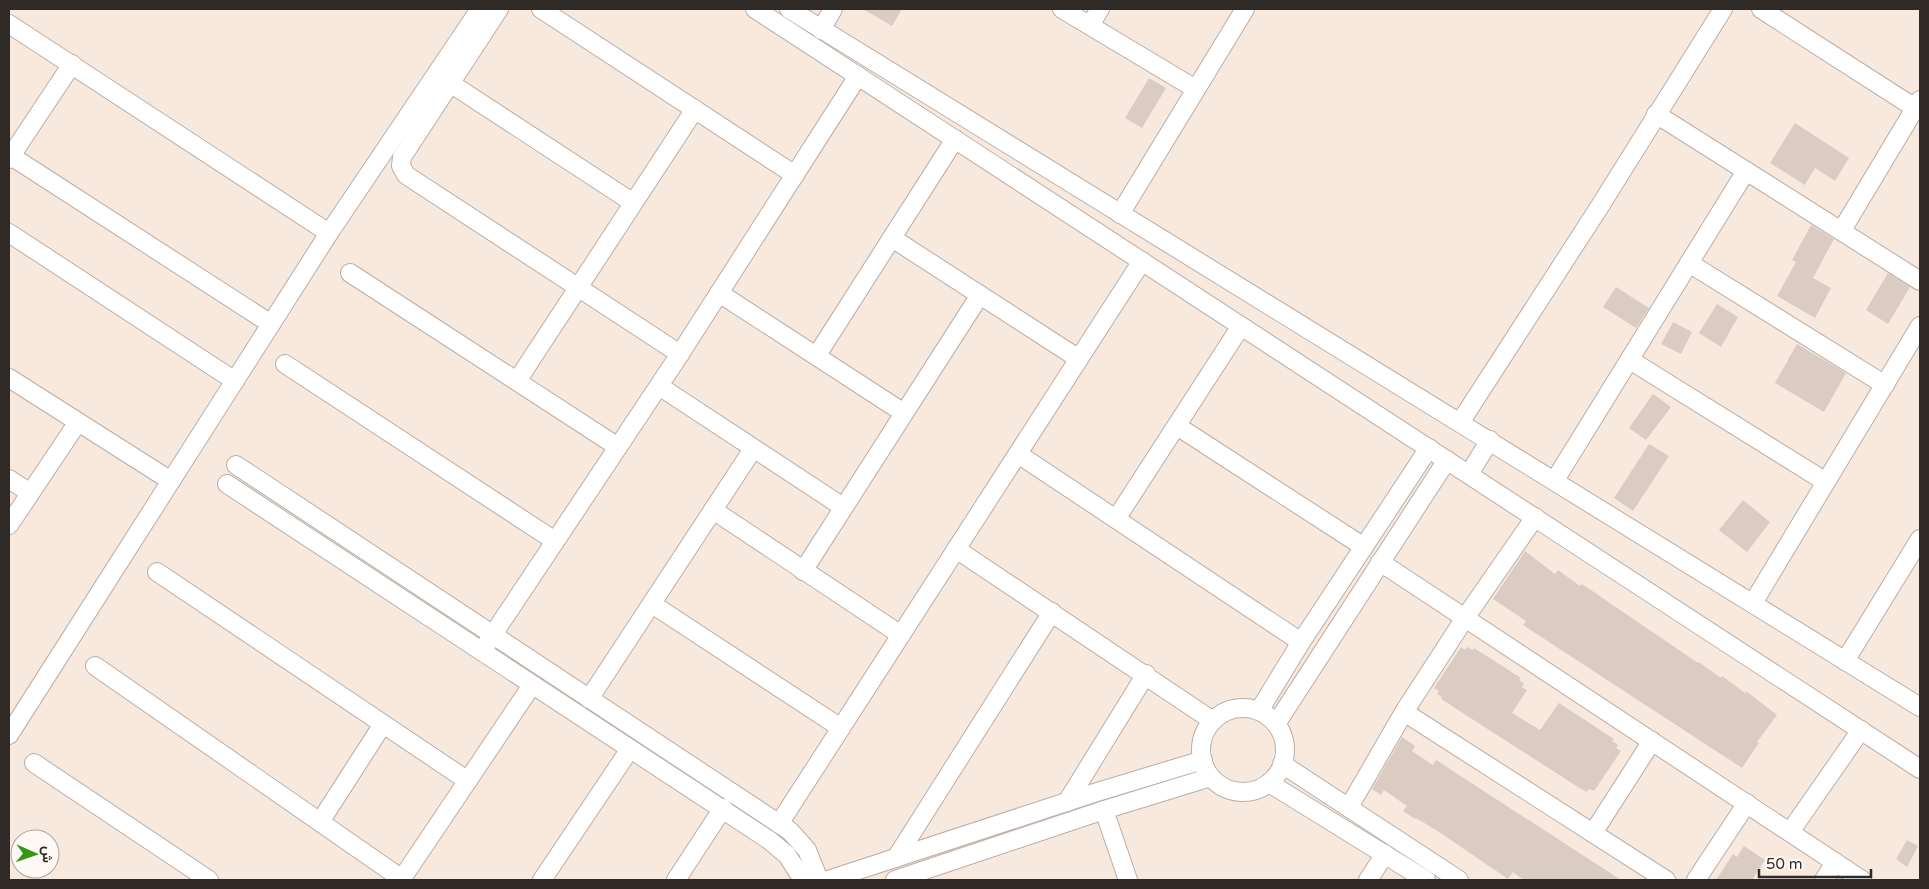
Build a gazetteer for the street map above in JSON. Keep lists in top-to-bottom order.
{
  "scale_bar": "50 m",
  "north": "right"
}
